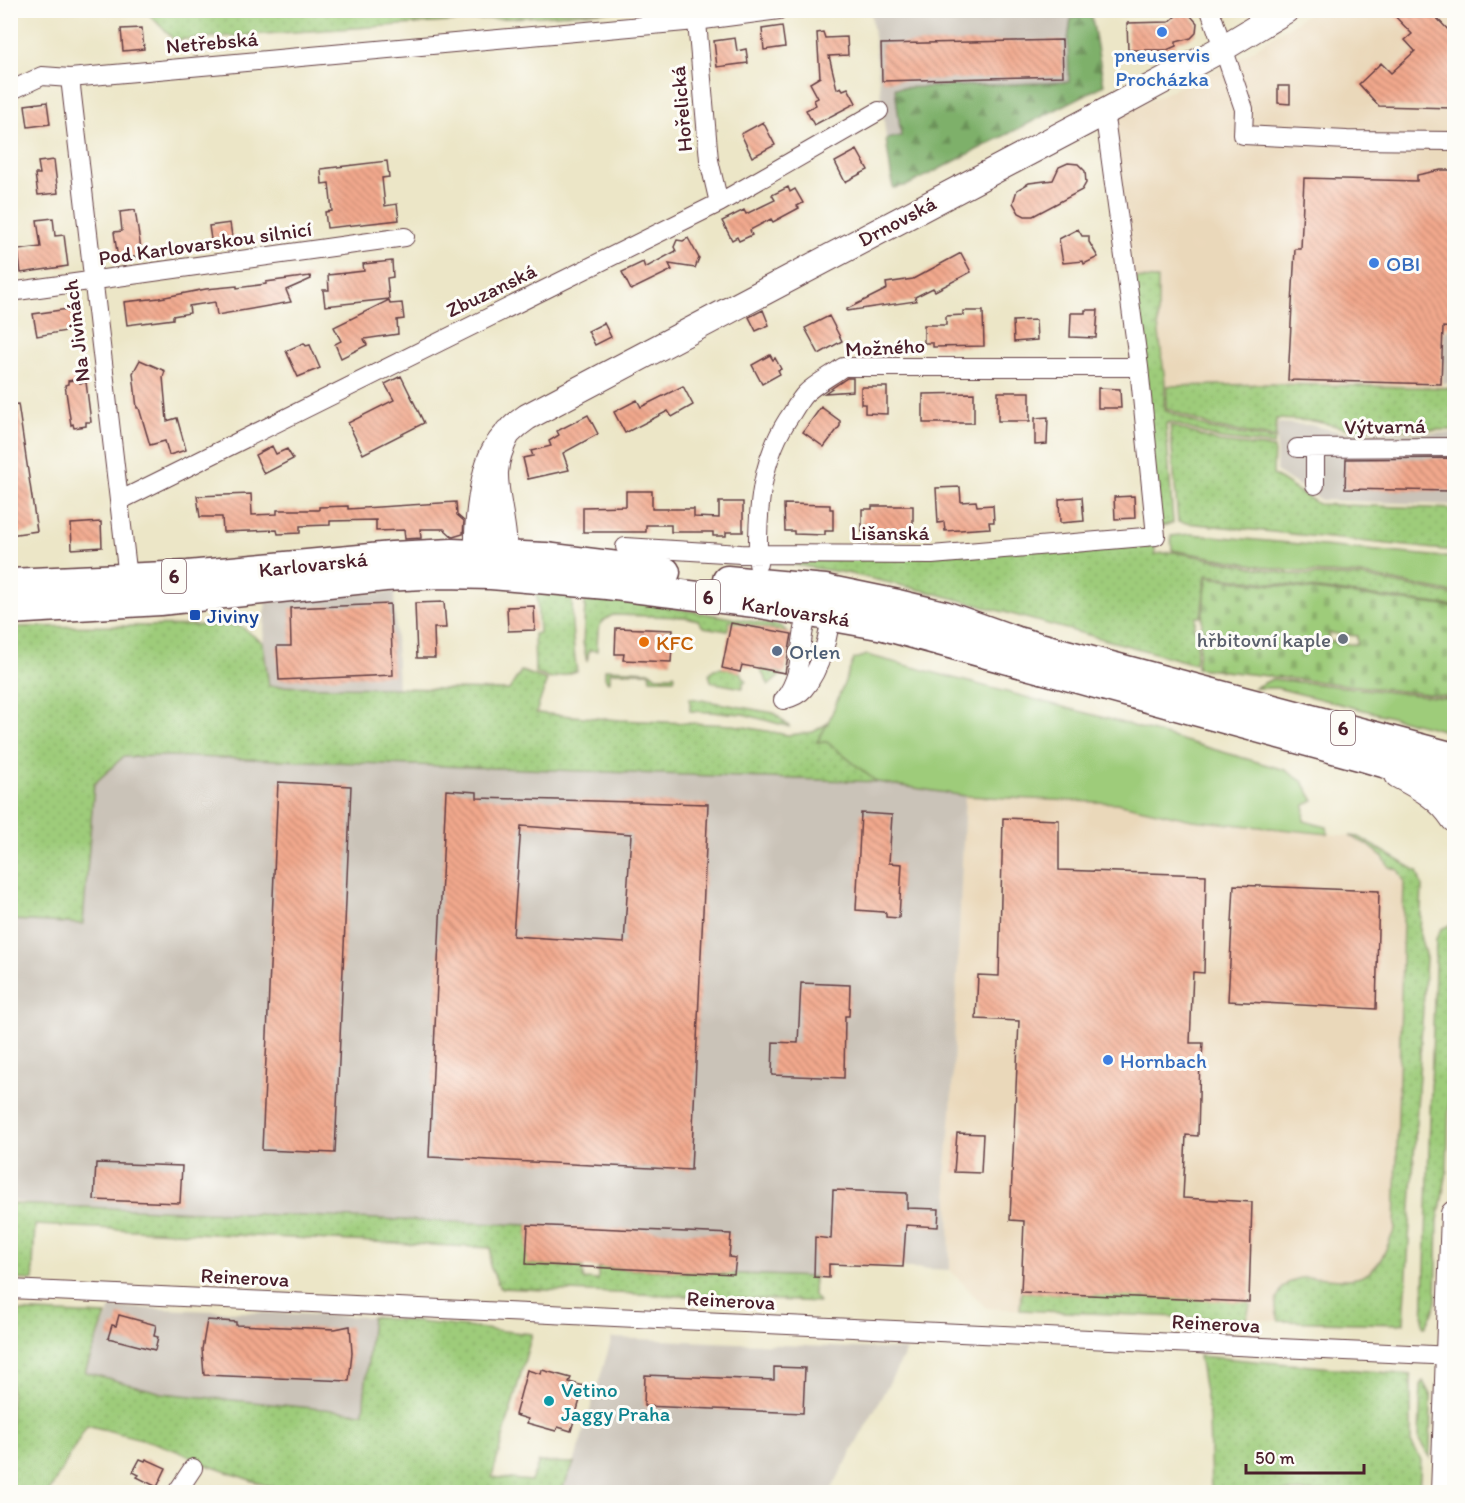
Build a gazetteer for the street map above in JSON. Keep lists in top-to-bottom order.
{
  "streets": {
    "main road": ["Drnovská", "Karlovarská", "6"],
    "street": [
      "Netřebská",
      "Hořelická",
      "Pod Karlovarskou silnicí",
      "Zbuzanská",
      "Na Jivinách",
      "Možného",
      "Výtvarná",
      "Lišanská",
      "Reinerova"
    ]
  },
  "crossings": [
    ["Netřebská", "Hořelická"],
    ["Netřebská", "Na Jivinách"],
    ["Hořelická", "Zbuzanská"],
    ["Drnovská", "Karlovarská"],
    ["Pod Karlovarskou silnicí", "Na Jivinách"],
    ["Zbuzanská", "Na Jivinách"],
    ["Na Jivinách", "Karlovarská"],
    ["Možného", "Lišanská"],
    ["Možného", "Karlovarská"]
  ],
  "places": {
    "other": [
      "pneuservis Procházka",
      "OBI",
      "hřbitovní kaple",
      "KFC",
      "Orlen",
      "Hornbach",
      "Vetino Jaggy Praha"
    ],
    "transit": ["Jiviny"]
  },
  "scale_bar": "50 m"
}
